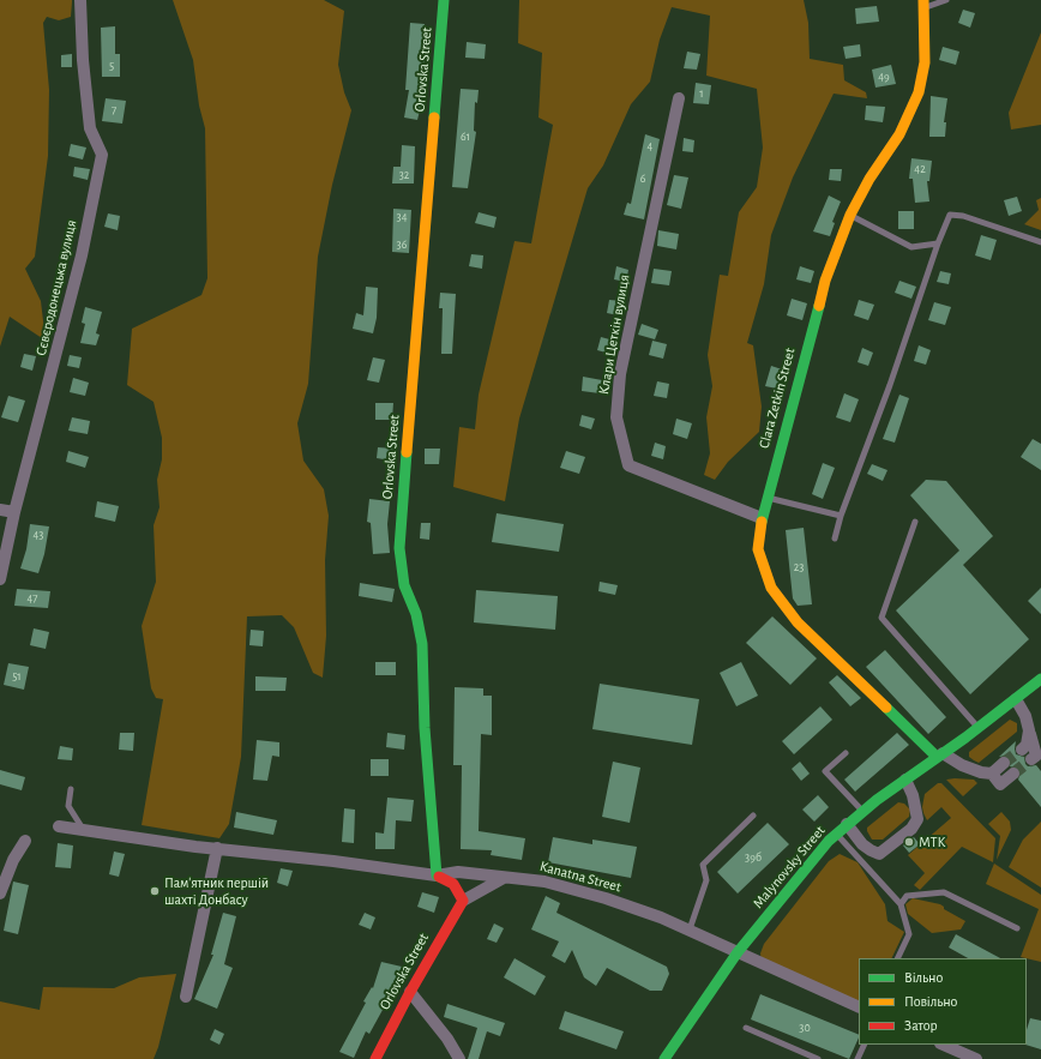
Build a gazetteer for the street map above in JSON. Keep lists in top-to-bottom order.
{
  "streets": {
    "street": [
      "Orlovska Street",
      "Сєвєродонецька вулиця",
      "Клари Цеткін вулиця",
      "Clara Zetkin Street",
      "Malynovsky Street",
      "Kanatna Street"
    ]
  },
  "crossings": [
    ["Orlovska Street", "Kanatna Street"],
    ["Клари Цеткін вулиця", "Clara Zetkin Street"],
    ["Clara Zetkin Street", "Malynovsky Street"],
    ["Malynovsky Street", "Kanatna Street"]
  ],
  "places": ["МТК", "Пам'ятник першій шахті Донбасу"],
  "house_numbers": [
    "5",
    "49",
    "1",
    "7",
    "61",
    "4",
    "42",
    "32",
    "6",
    "34",
    "36",
    "43",
    "23",
    "47",
    "51",
    "39б",
    "30"
  ],
  "legend": ["Вільно", "Повільно", "Затор"]
}
